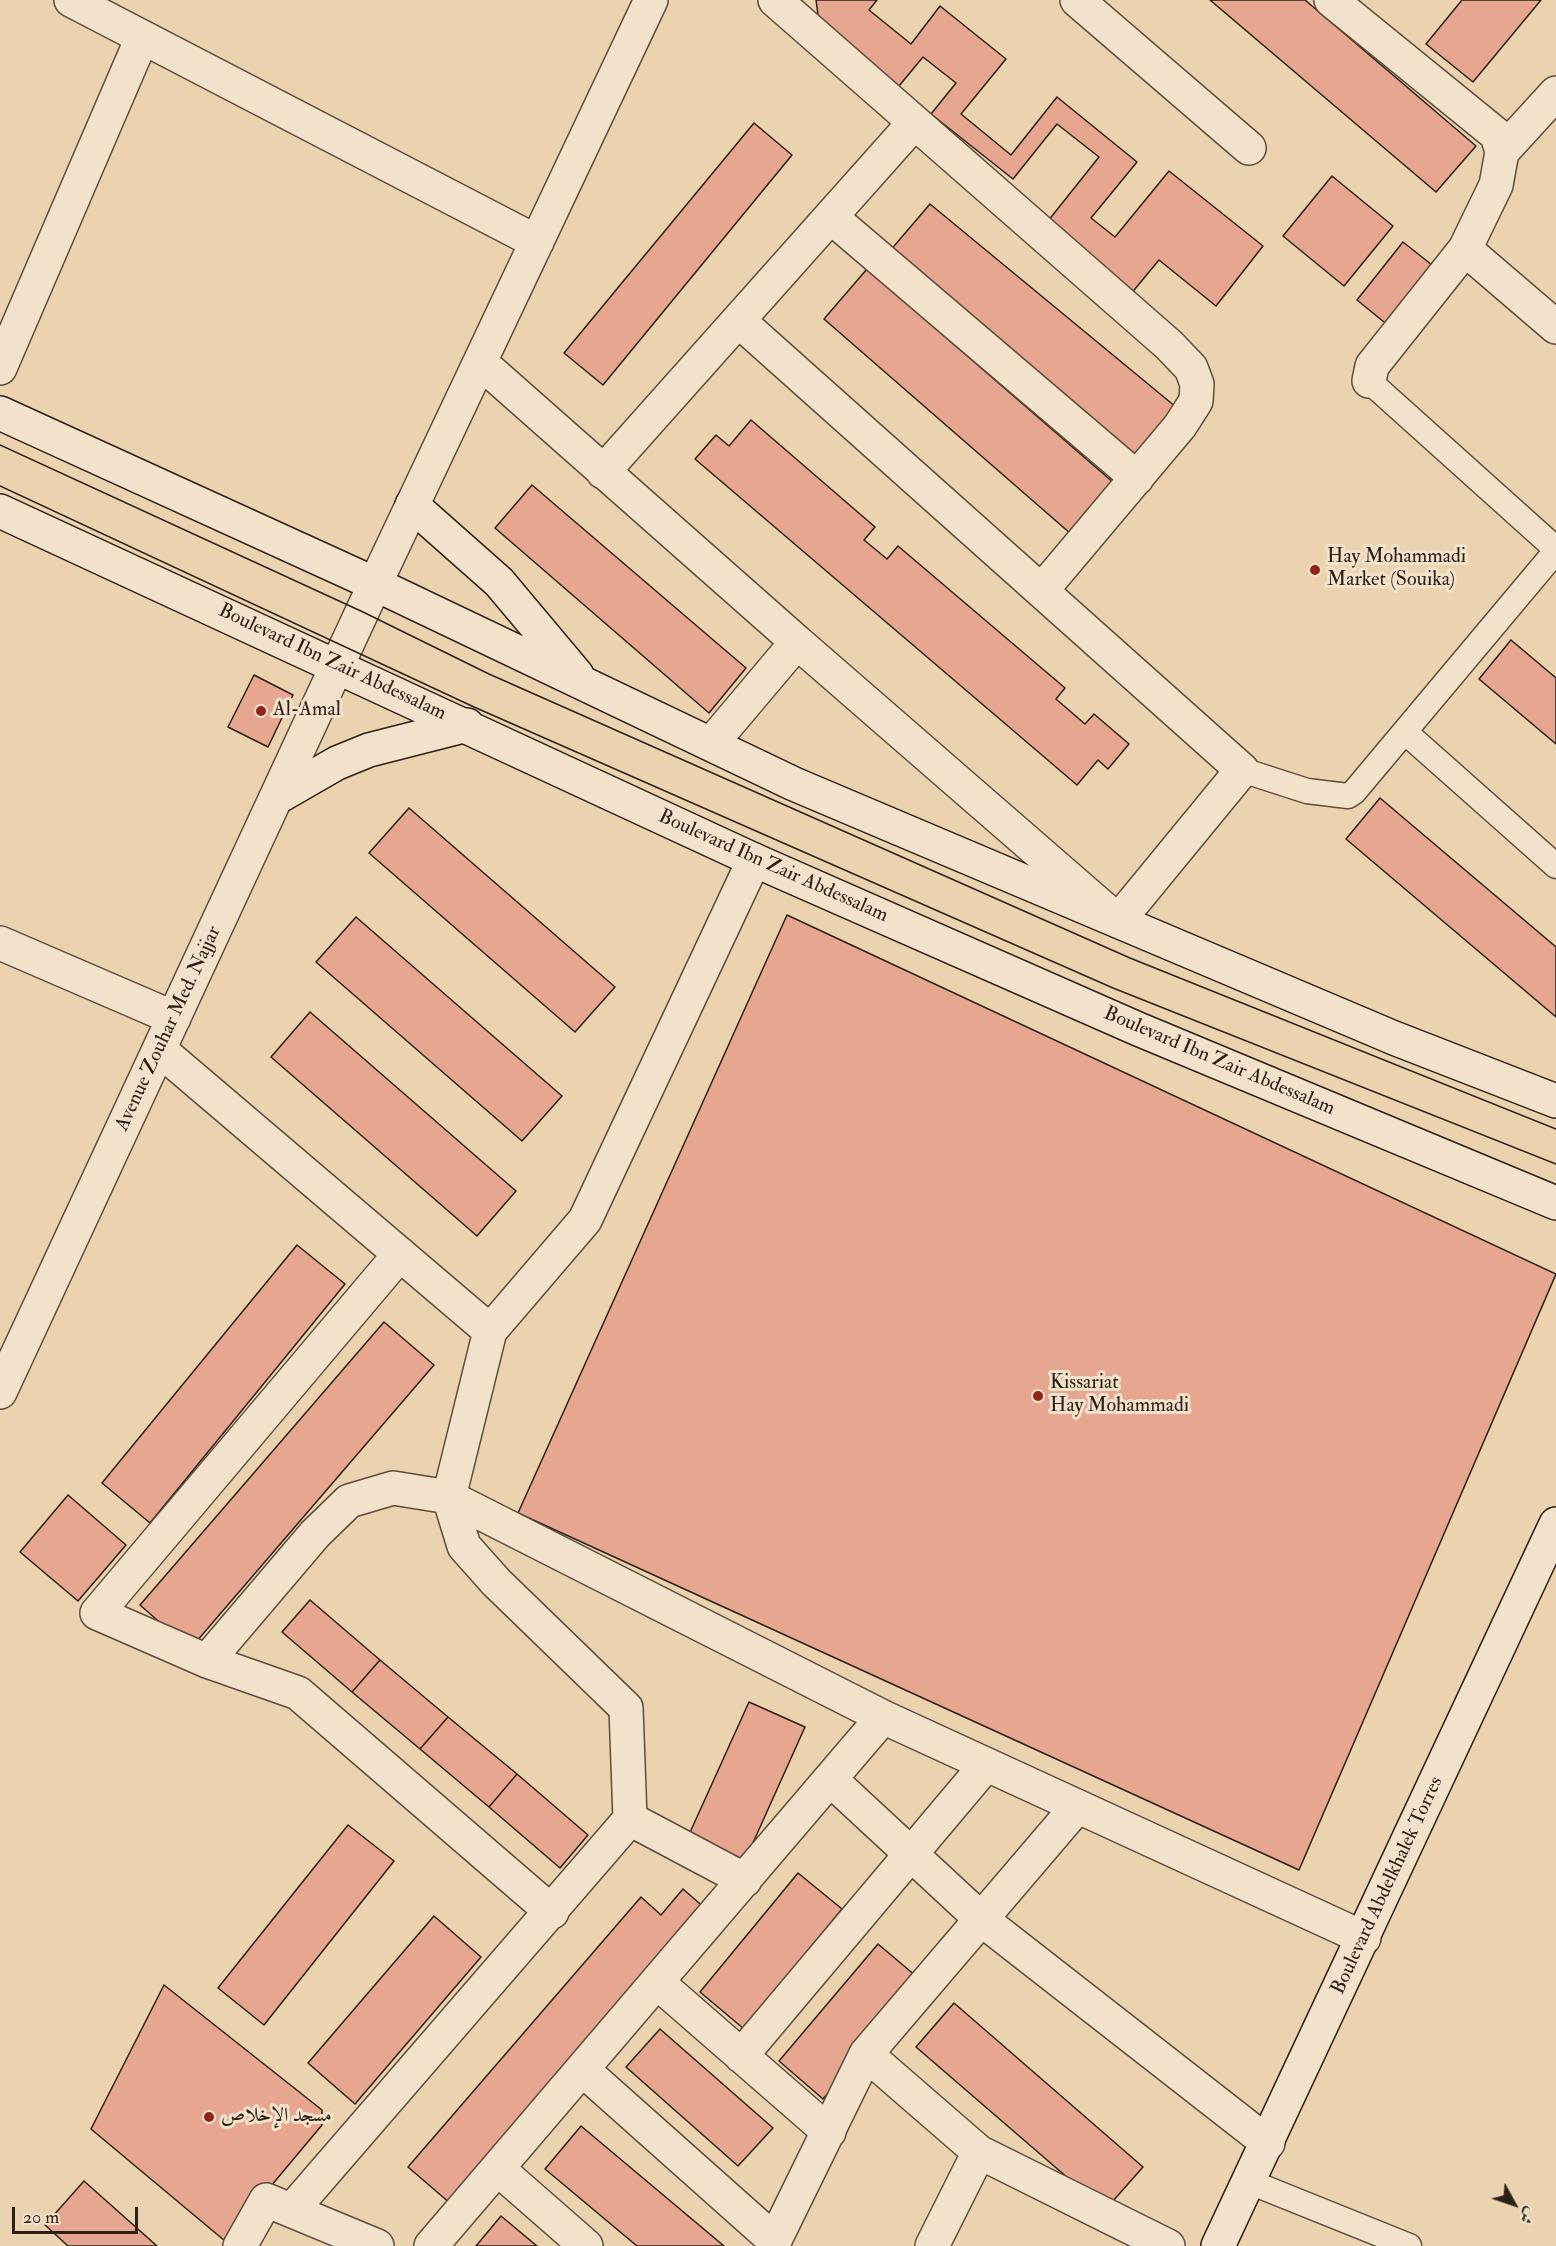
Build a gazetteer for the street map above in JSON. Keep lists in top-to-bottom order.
{
  "streets": {
    "street": ["Boulevard Ibn Zair Abdessalam", "Avenue Zouhar Med. Najjar", "Boulevard Abdelkhalek Torres"]
  },
  "crossings": [
    ["Boulevard Ibn Zair Abdessalam", "Avenue Zouhar Med. Najjar"]
  ],
  "places": [
    "Hay Mohammadi Market (Souika)",
    "Al-Amal",
    "Kissariat Hay Mohammadi",
    "مسجد الإخلاص"
  ],
  "scale_bar": "20 m",
  "north": "bottom right"
}
